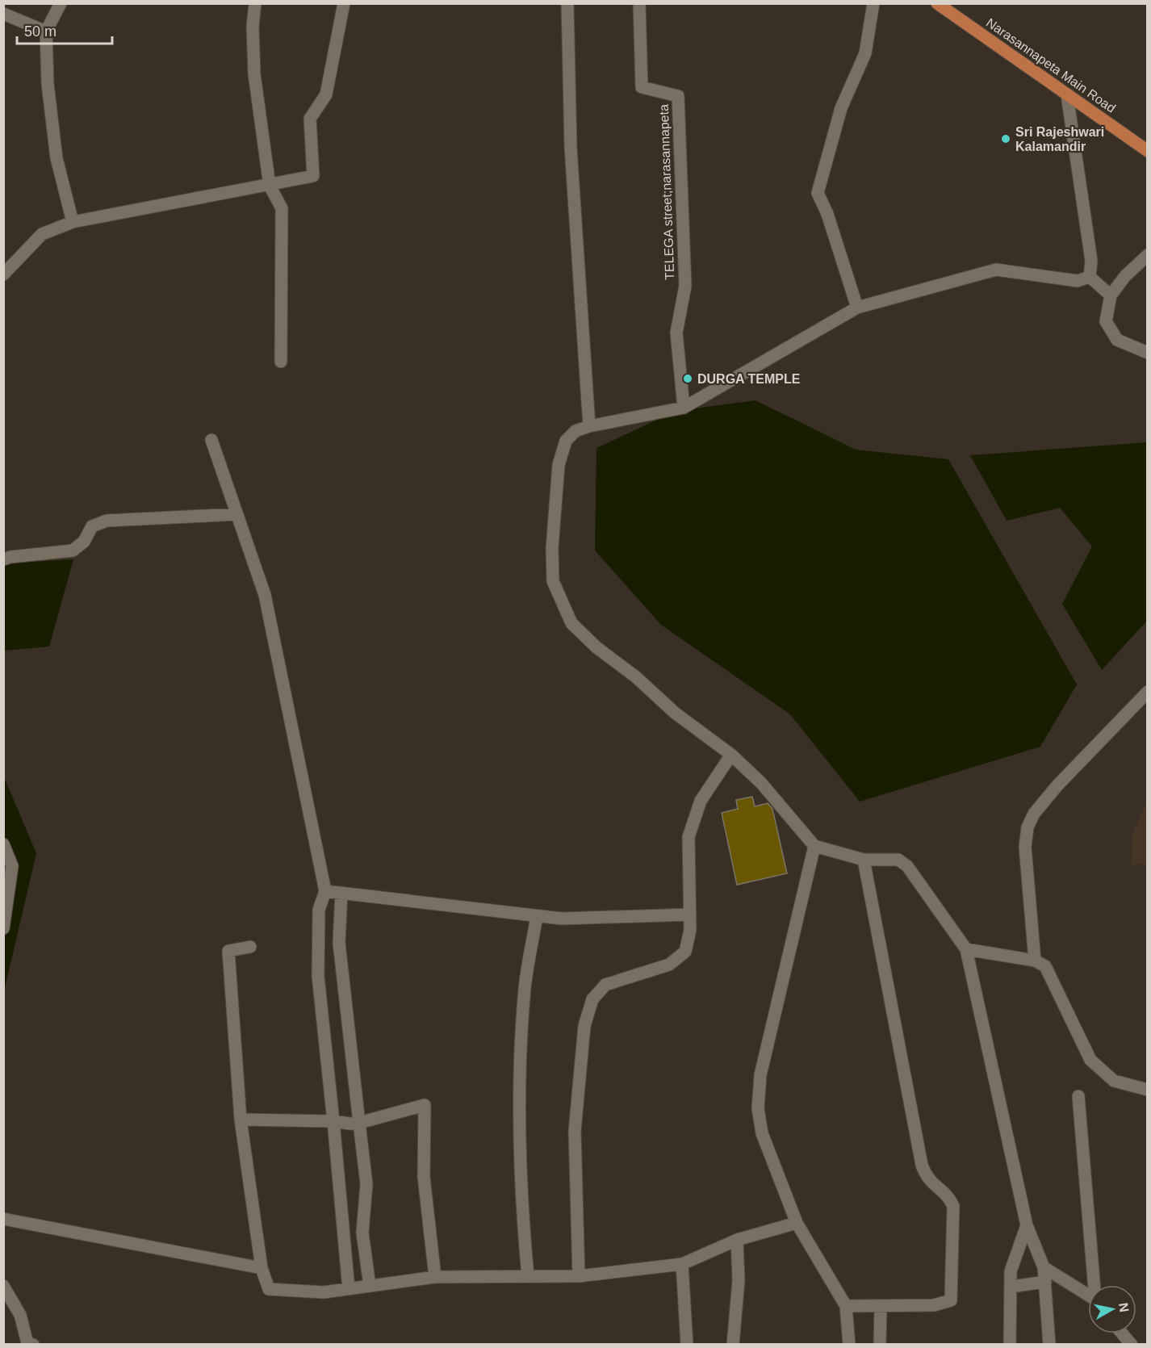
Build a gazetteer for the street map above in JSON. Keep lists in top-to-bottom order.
{
  "streets": {
    "main road": ["Narasannapeta Main Road"],
    "street": ["TELEGA street;narasannapeta"]
  },
  "places": ["Sri Rajeshwari Kalamandir", "DURGA TEMPLE"],
  "scale_bar": "50 m",
  "north": "right"
}
